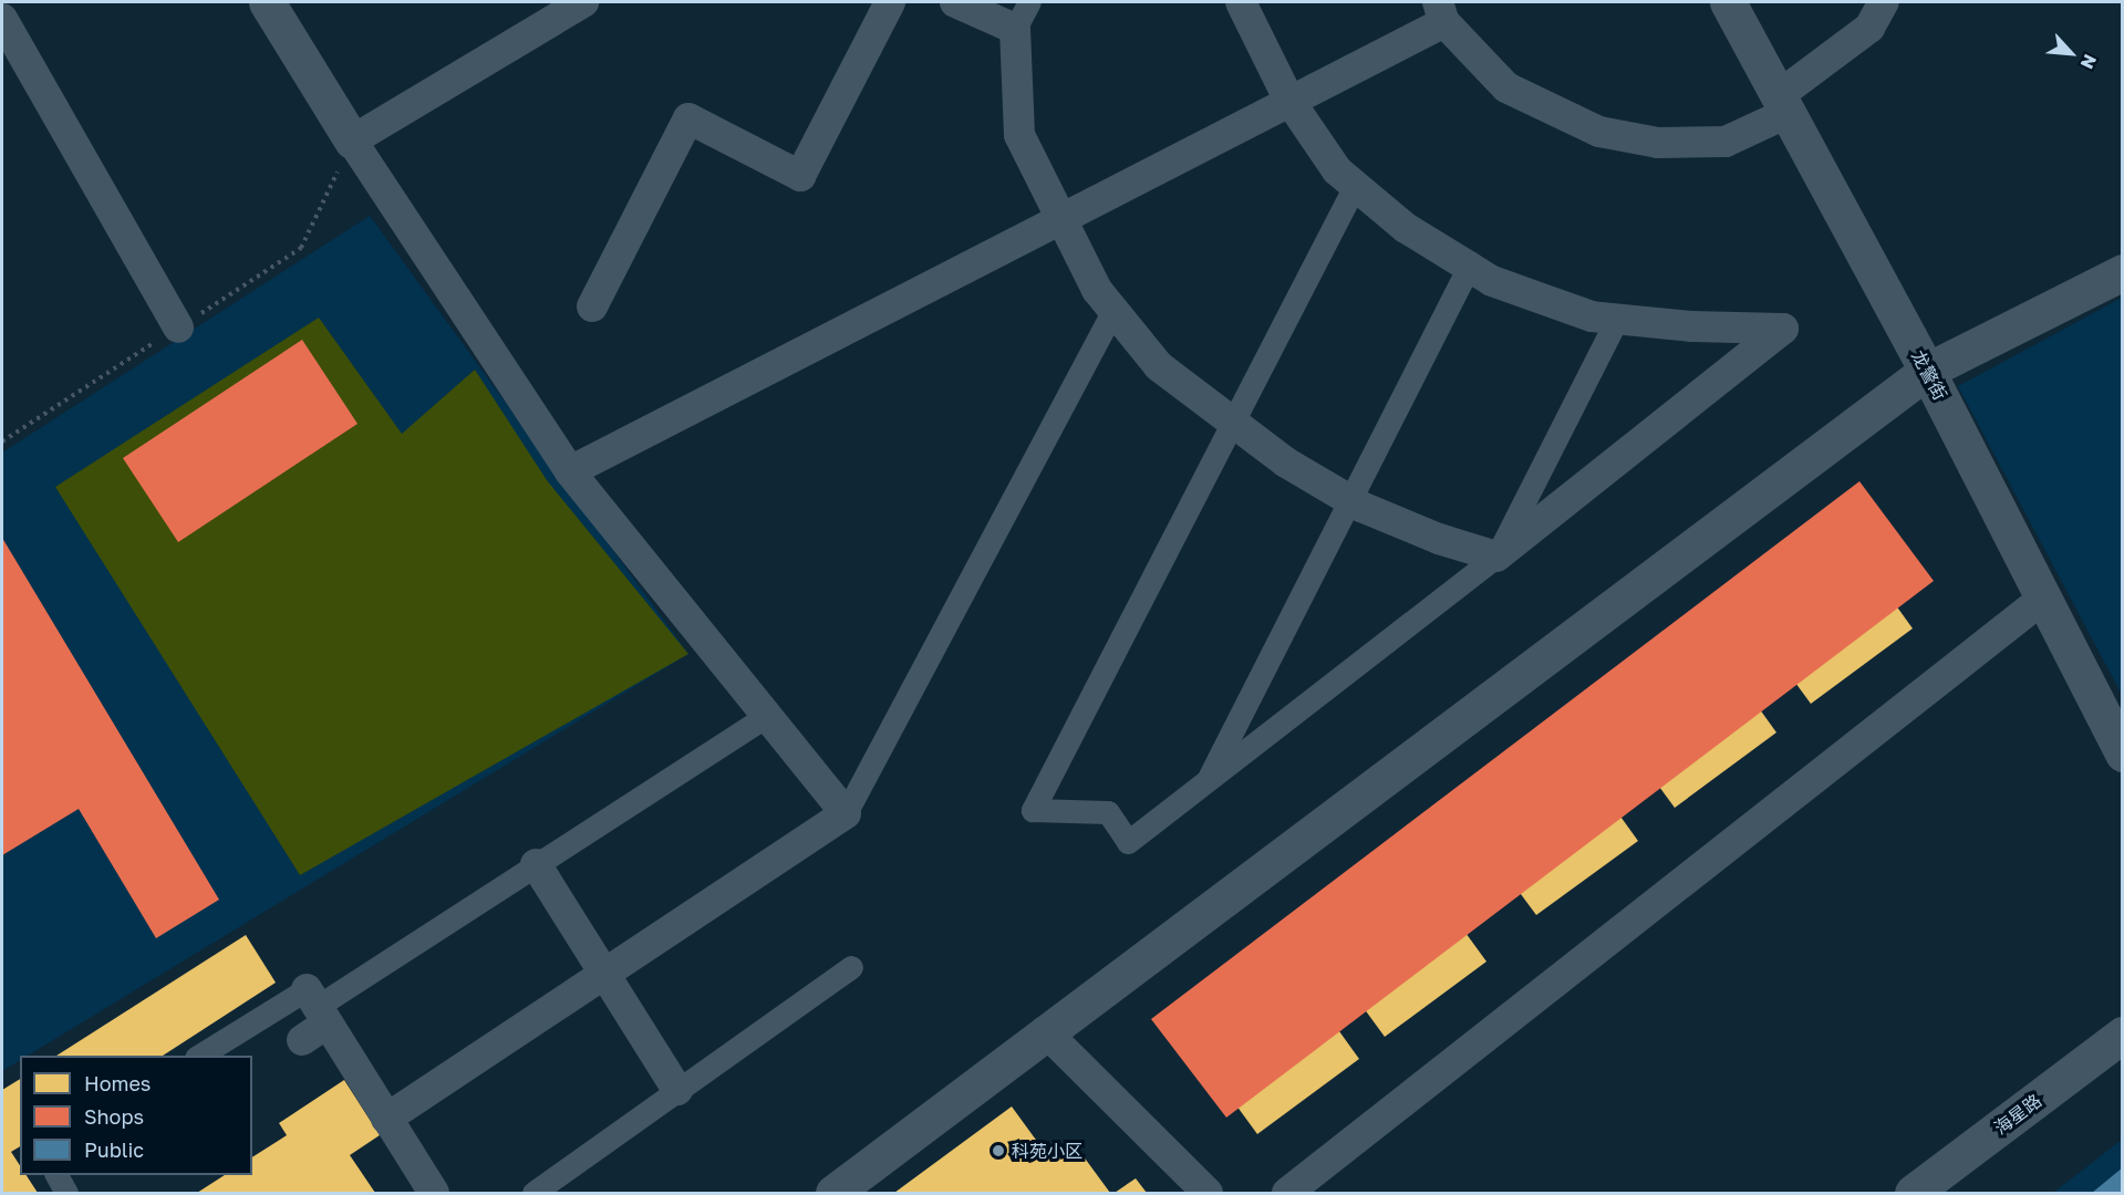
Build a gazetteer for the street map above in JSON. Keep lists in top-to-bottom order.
{
  "streets": {
    "street": ["龙警街", "海星路"]
  },
  "places": ["科苑小区"],
  "legend": ["Homes", "Shops", "Public"],
  "north": "bottom right"
}
